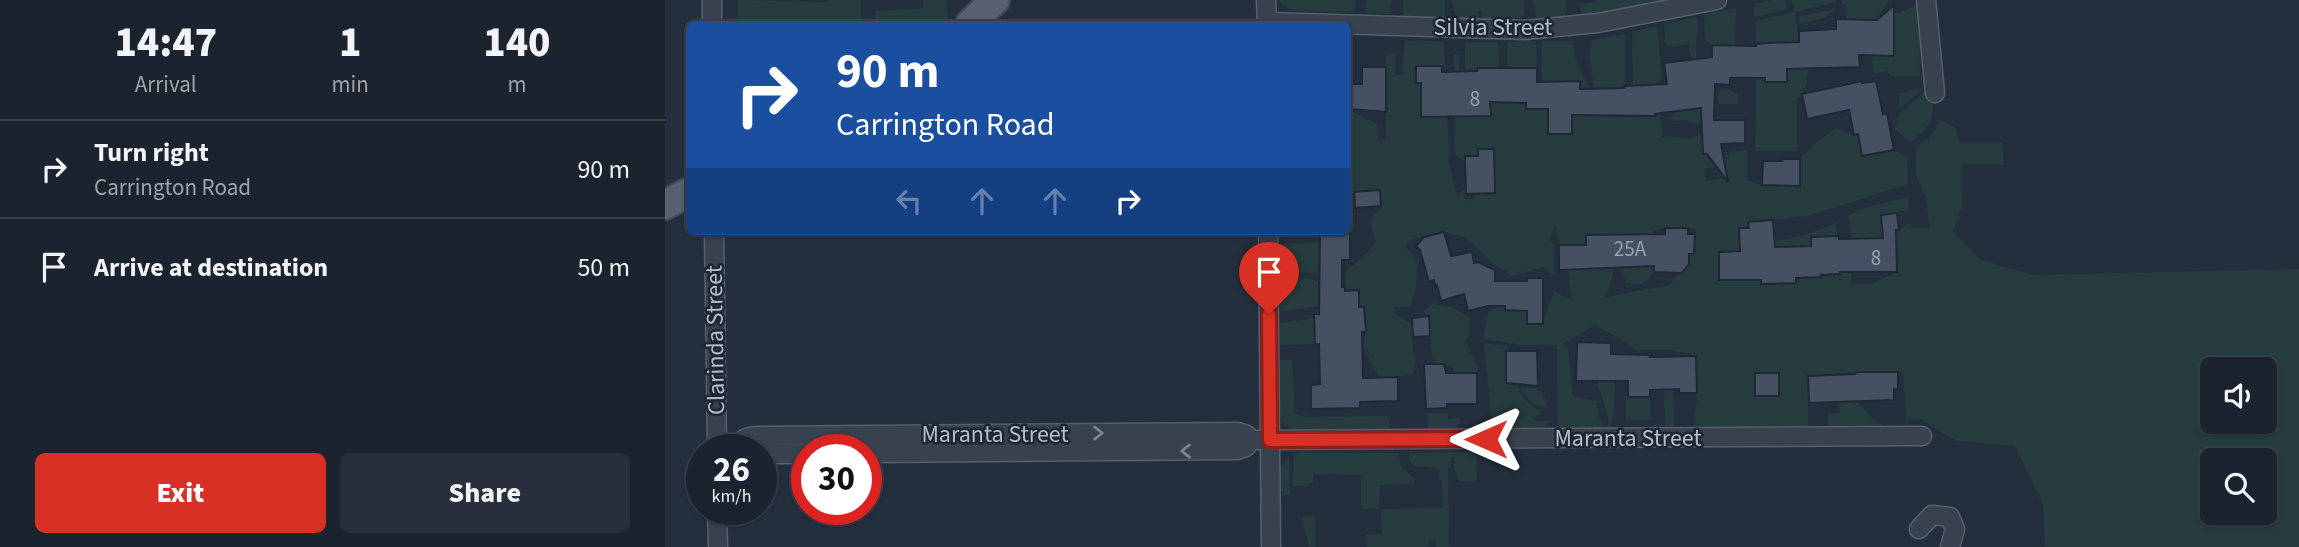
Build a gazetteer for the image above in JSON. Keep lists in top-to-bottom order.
{
  "streets": {
    "street": ["Silvia Street", "Clarinda Street", "Maranta Street"]
  },
  "house_numbers": ["8", "25A", "8"],
  "page": {
    "eta": [
      "14:47",
      "Arrival",
      "1",
      "min",
      "140",
      "m"
    ],
    "turn": ["90 m", "Carrington Road"],
    "list": [
      {
        "name": "Turn right",
        "note": "Carrington Road",
        "value": "90 m"
      },
      {
        "name": "Arrive at destination",
        "value": "50 m"
      }
    ],
    "speed": "26 km/h",
    "limit": "30",
    "buttons": ["Exit", "Share"]
  }
}
